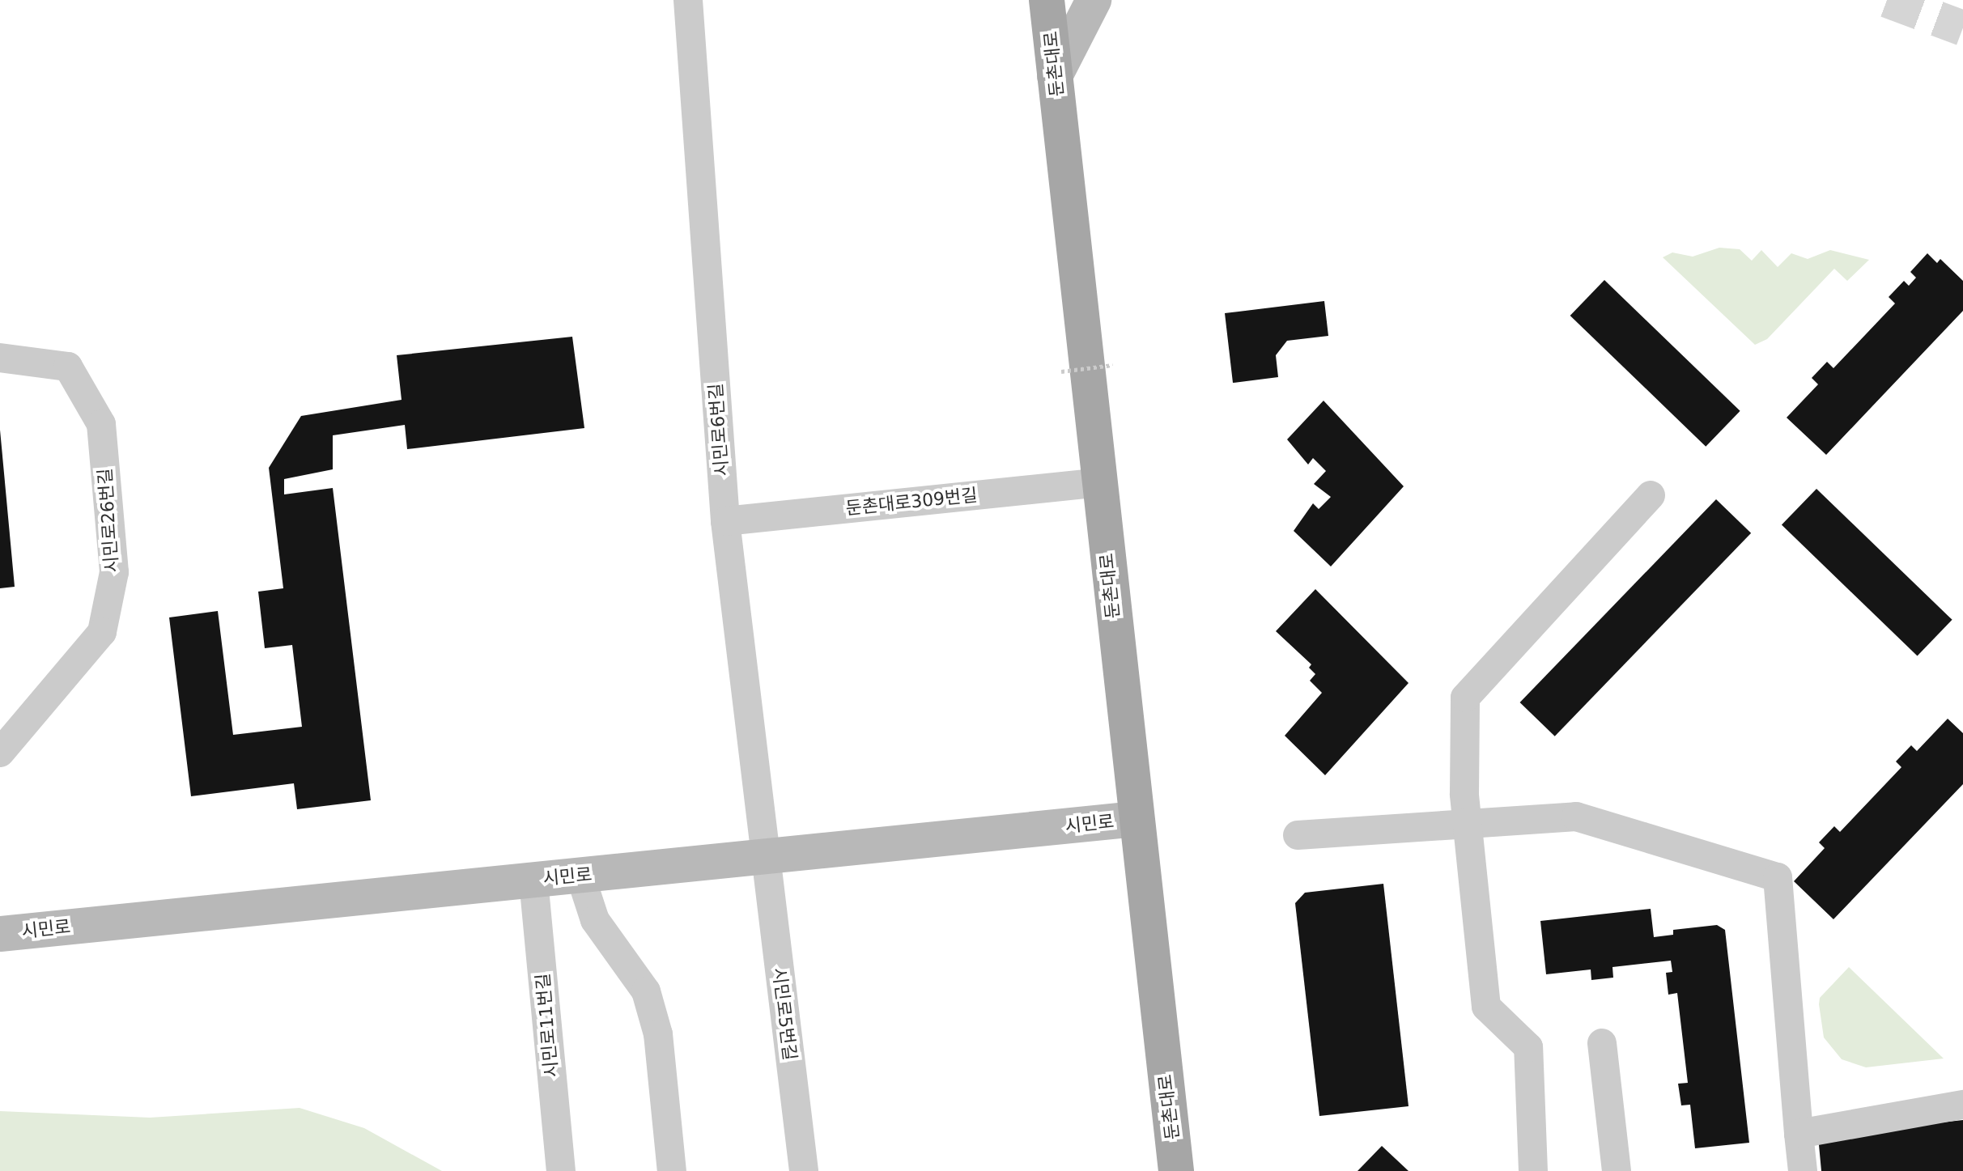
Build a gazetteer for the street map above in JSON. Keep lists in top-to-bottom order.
{
  "streets": {
    "main road": ["둔촌대로", "시민로"],
    "street": [
      "시민로6번길",
      "둔촌대로309번길",
      "시민로26번길",
      "시민로5번길",
      "시민로11번길"
    ]
  },
  "crossings": [
    ["둔촌대로", "둔촌대로309번길"],
    ["둔촌대로", "시민로"],
    ["시민로6번길", "둔촌대로309번길"],
    ["시민로6번길", "시민로"],
    ["시민로6번길", "시민로5번길"],
    ["시민로", "시민로5번길"],
    ["시민로", "시민로11번길"]
  ]
}
